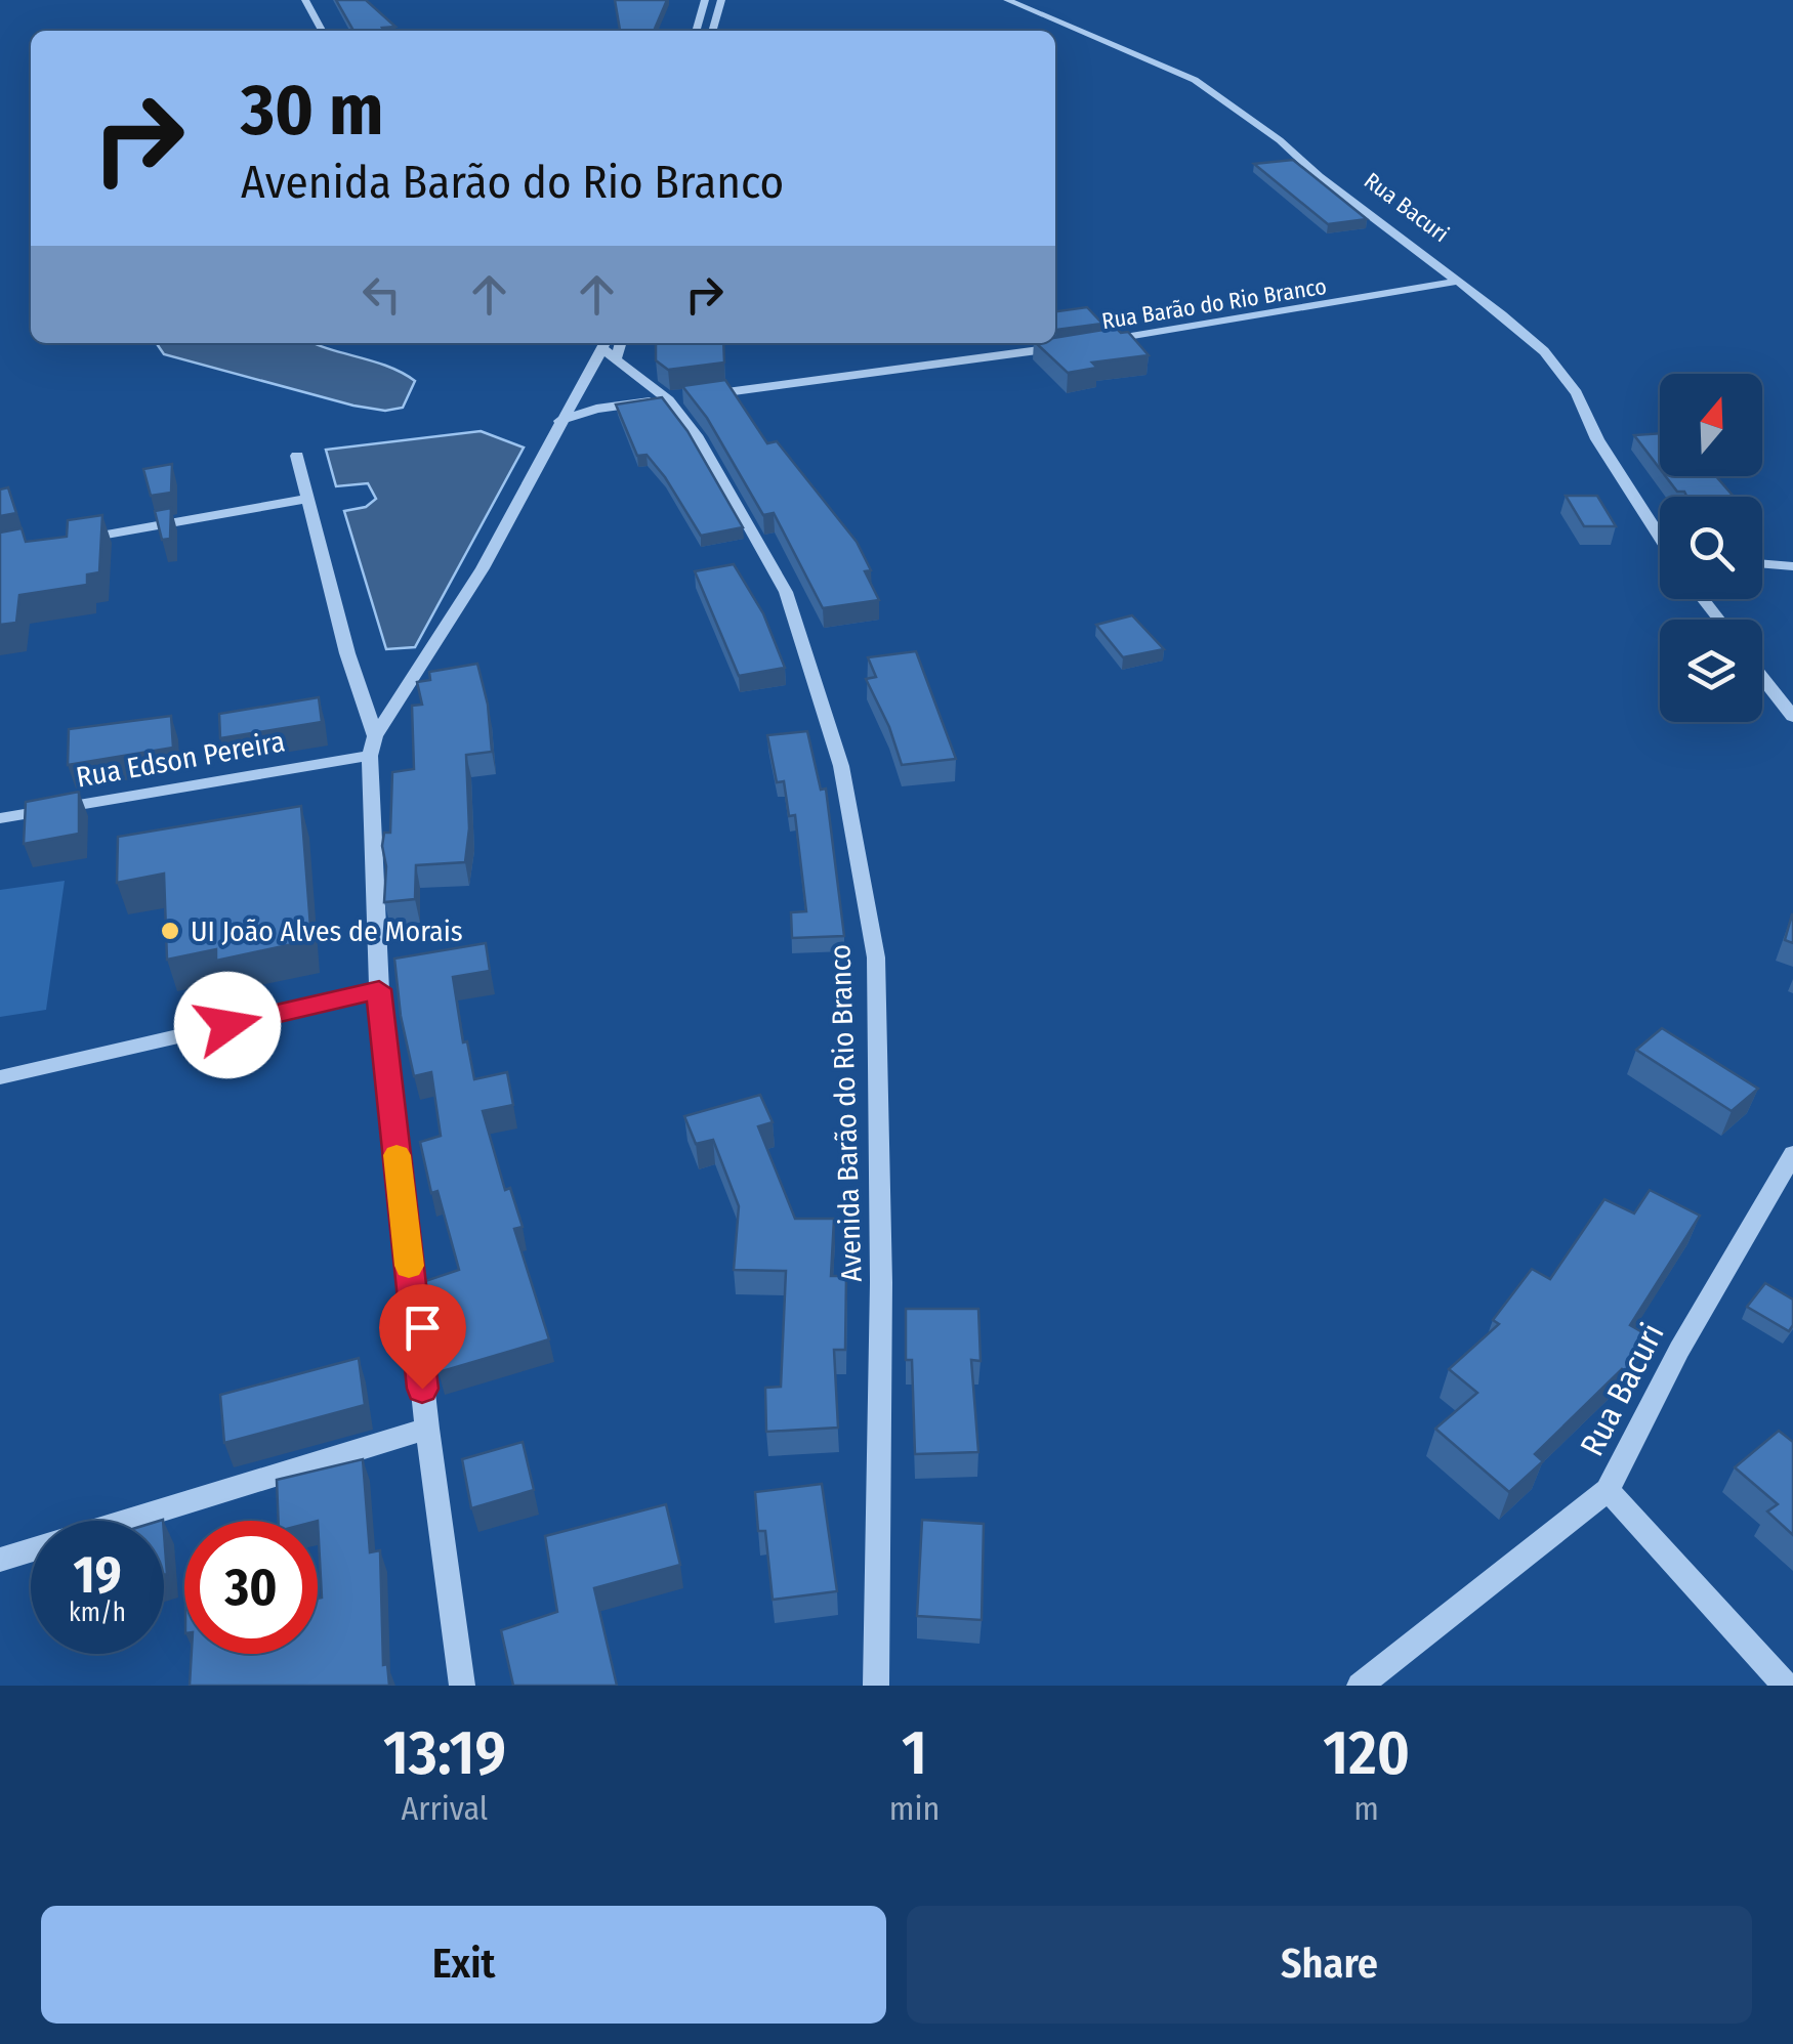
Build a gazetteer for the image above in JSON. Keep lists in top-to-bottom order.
{
  "streets": {
    "street": [
      "Rua Bacuri",
      "Rua Barão do Rio Branco",
      "Rua Edson Pereira",
      "Avenida Barão do Rio Branco"
    ]
  },
  "crossings": [
    ["Rua Bacuri", "Rua Barão do Rio Branco"],
    ["Rua Barão do Rio Branco", "Avenida Barão do Rio Branco"]
  ],
  "places": ["UI João Alves de Morais"],
  "north": "top",
  "page": {
    "turn": ["30 m", "Avenida Barão do Rio Branco"],
    "speed": "19 km/h",
    "limit": "30",
    "eta": [
      "13:19",
      "Arrival",
      "1",
      "min",
      "120",
      "m"
    ],
    "buttons": ["Exit", "Share"]
  }
}
